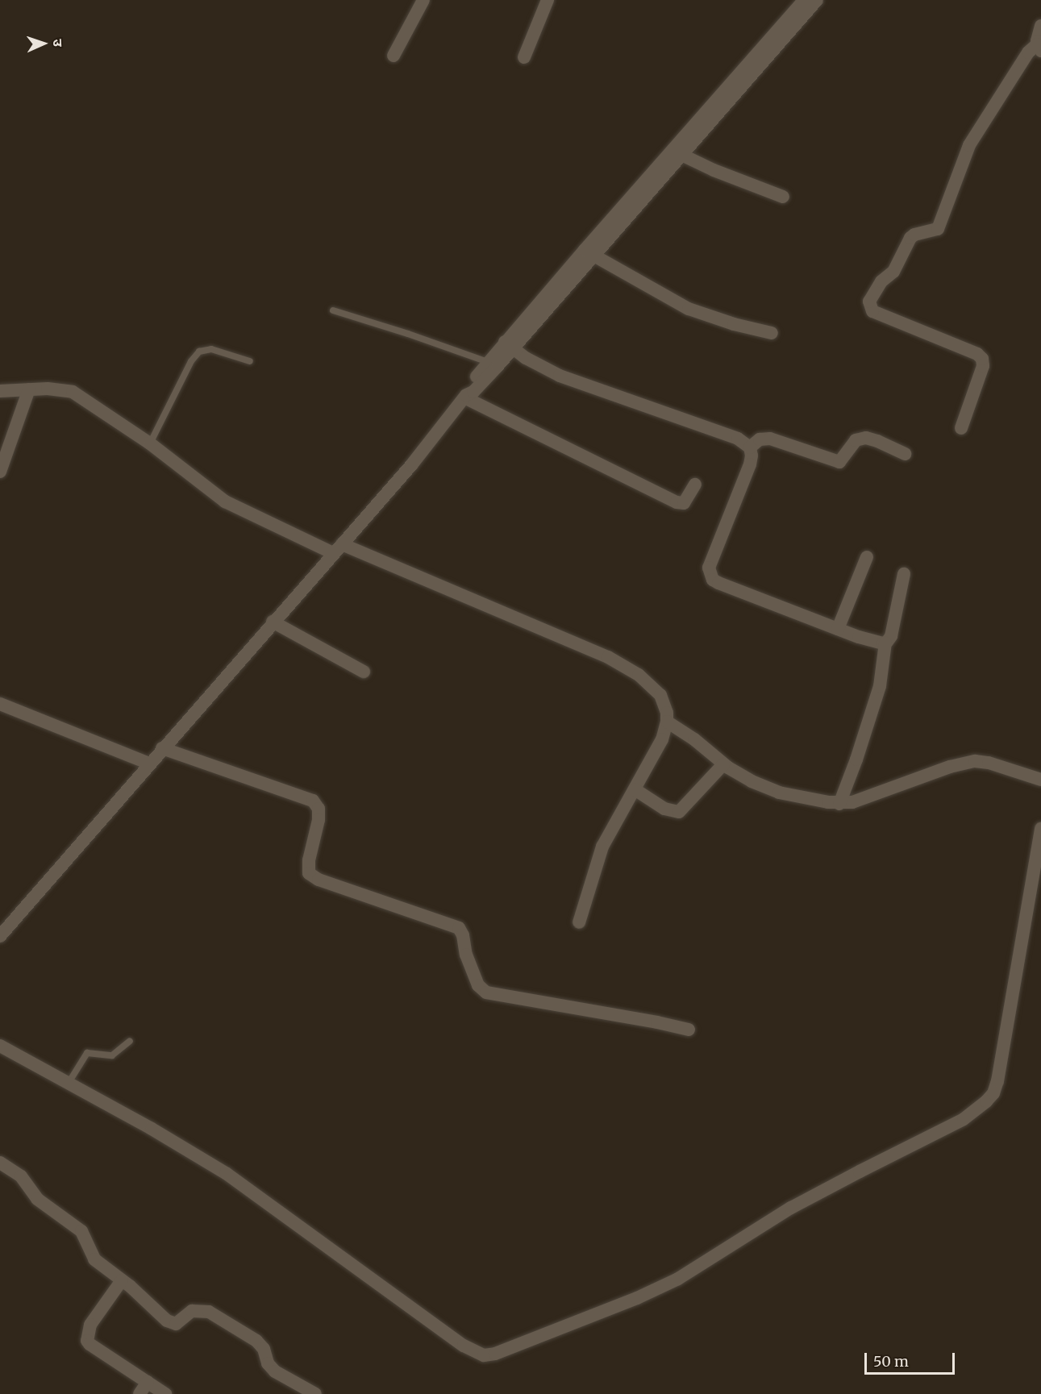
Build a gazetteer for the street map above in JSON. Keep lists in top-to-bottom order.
{
  "scale_bar": "50 m",
  "north": "right"
}
